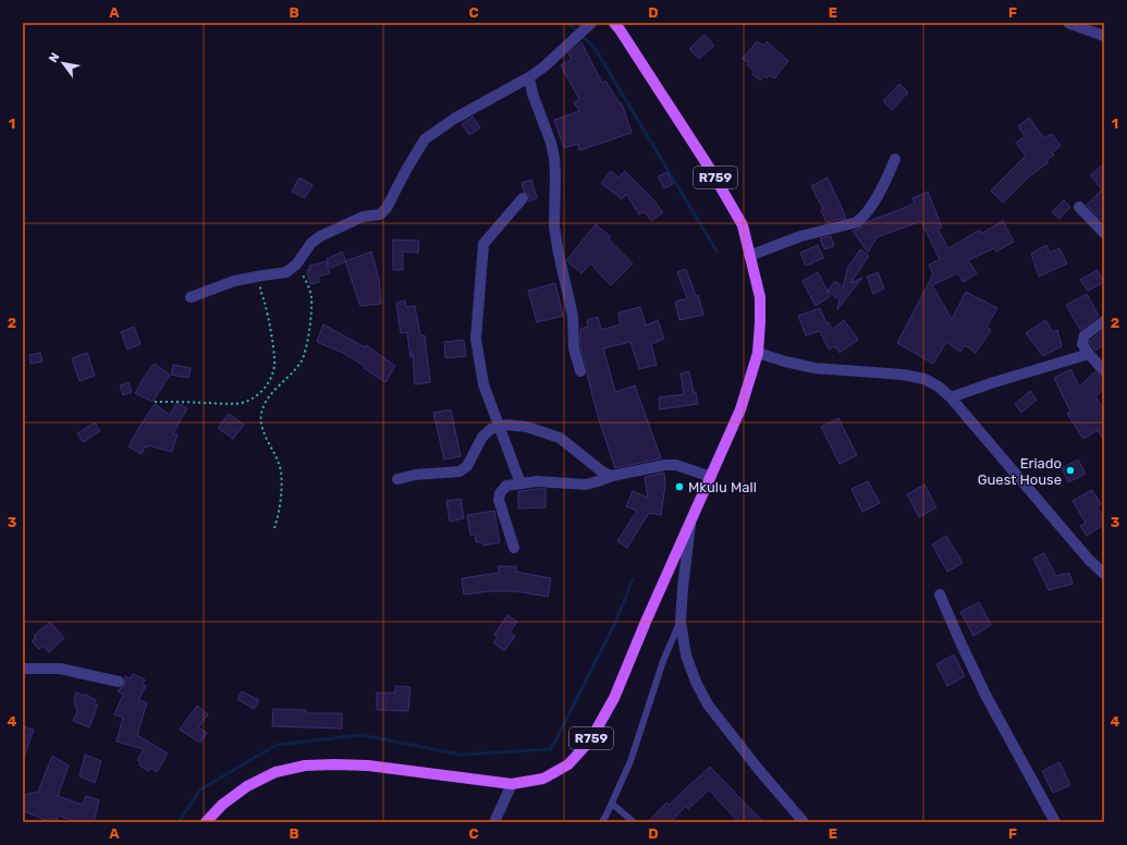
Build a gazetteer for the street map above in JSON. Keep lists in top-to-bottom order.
{
  "streets": {
    "main road": ["R759"]
  },
  "places": ["Eriado Guest House", "Mkulu Mall"],
  "north": "top left",
  "grid": {
    "columns": [
      "A",
      "B",
      "C",
      "D",
      "E",
      "F"
    ],
    "rows": [
      "1",
      "2",
      "3",
      "4"
    ]
  }
}
